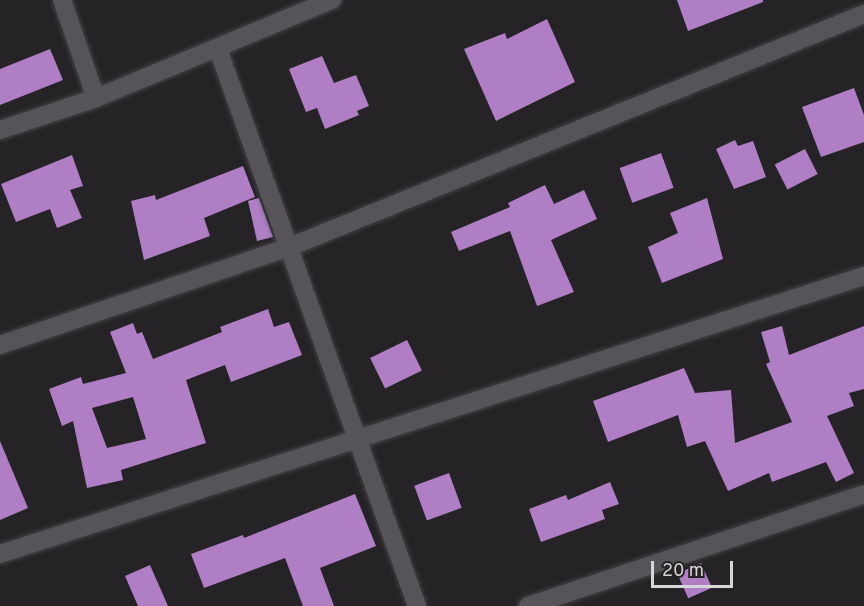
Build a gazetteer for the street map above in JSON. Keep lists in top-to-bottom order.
{
  "scale_bar": "20 m"
}
